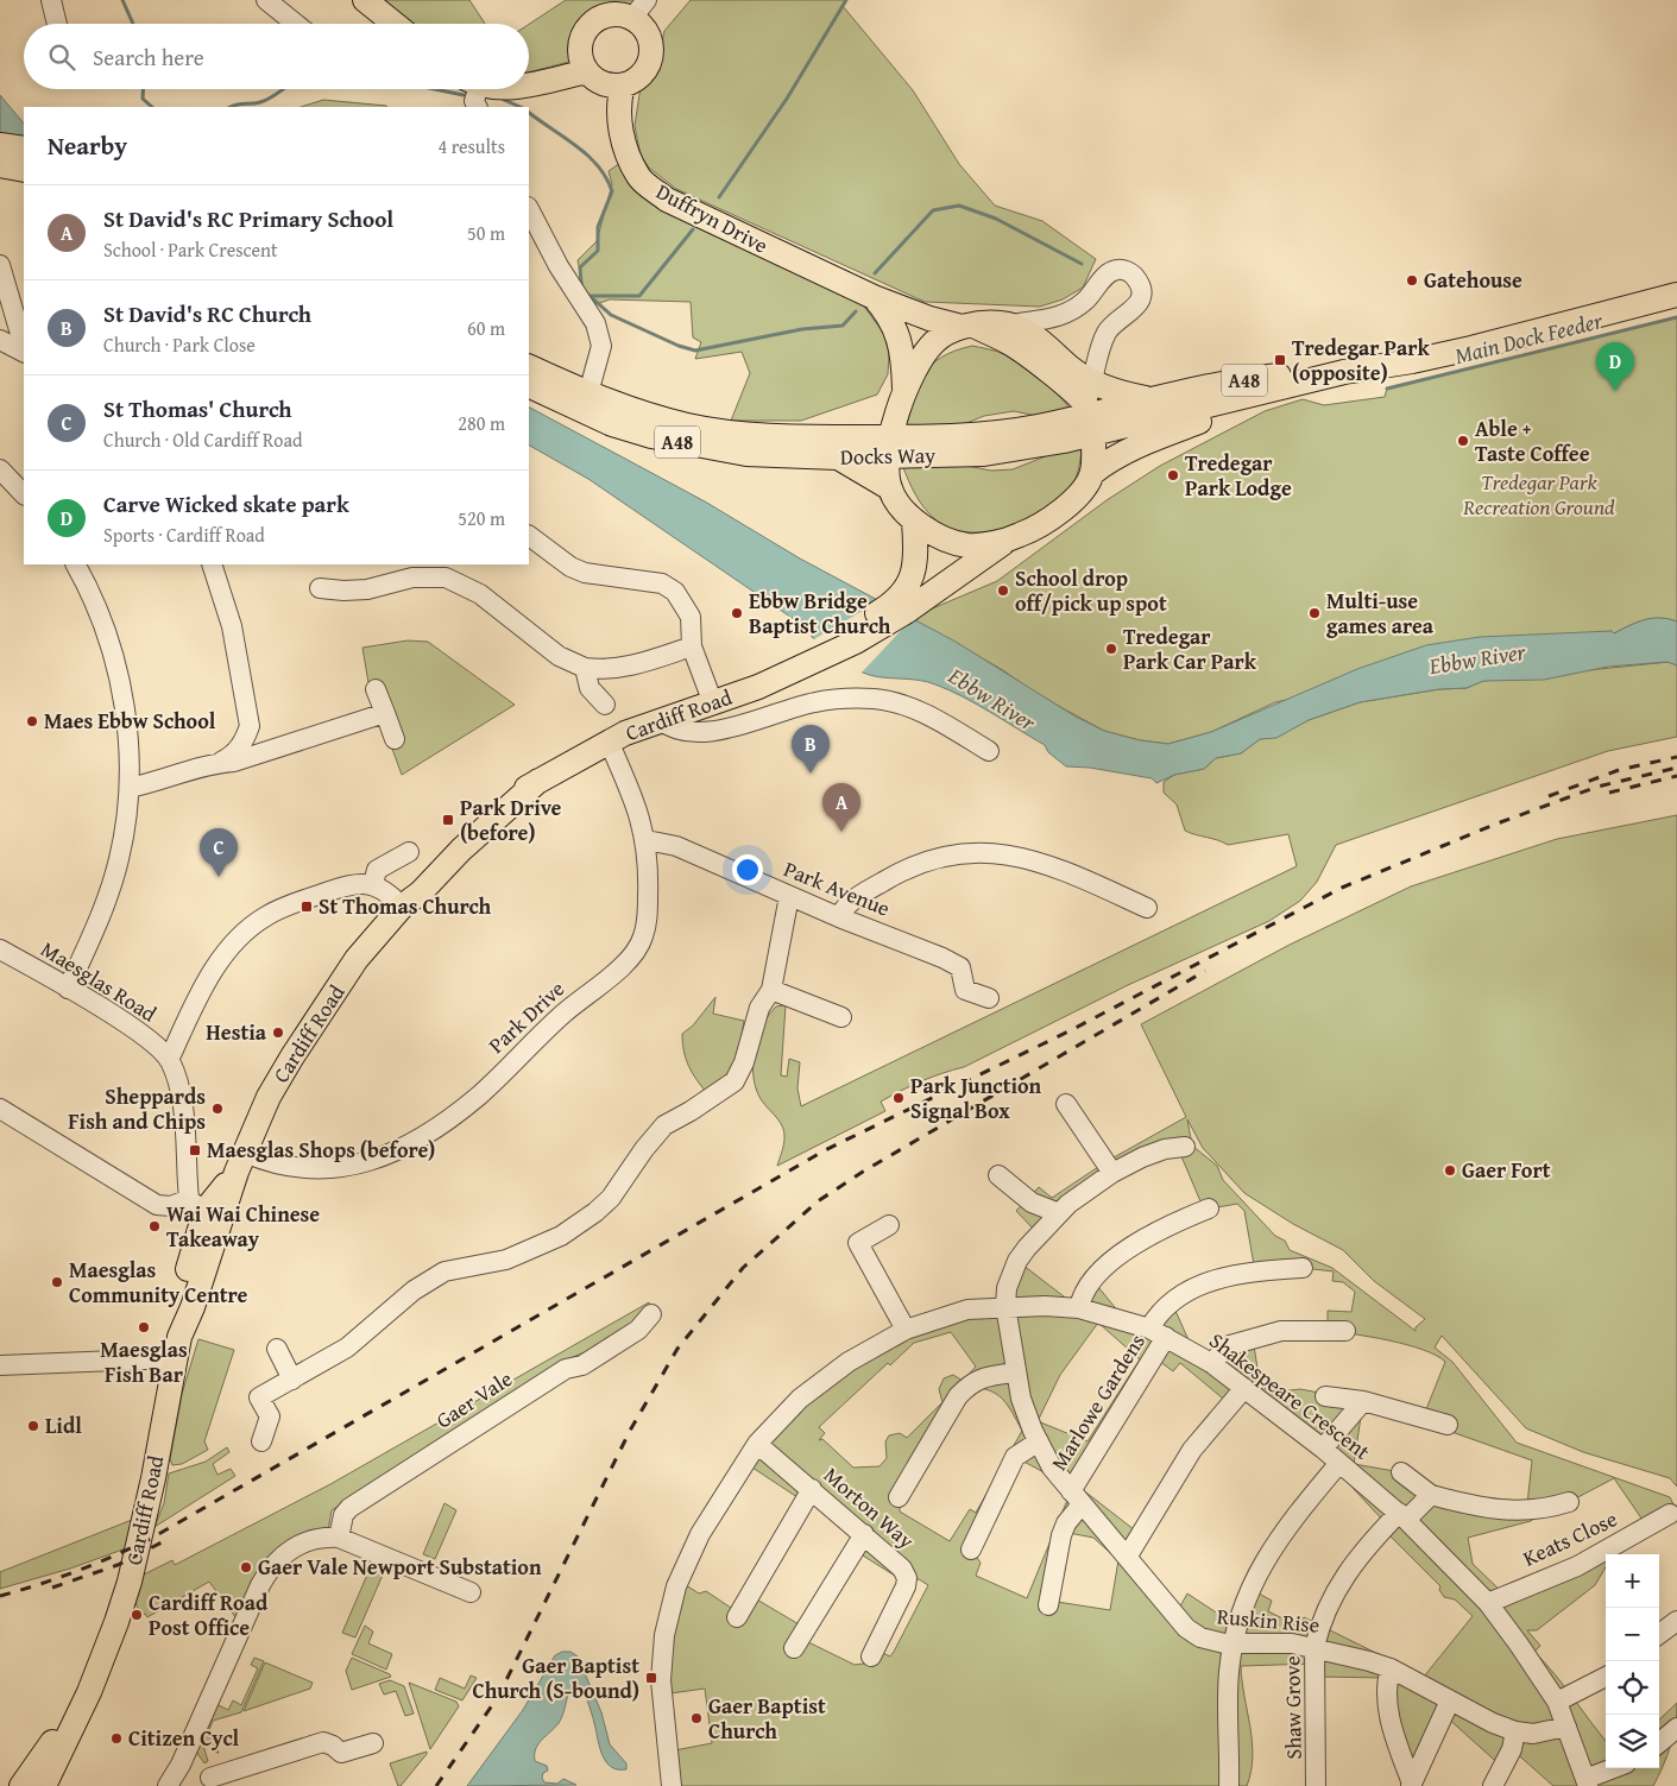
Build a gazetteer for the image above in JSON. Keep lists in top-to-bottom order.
{
  "streets": {
    "main road": [
      "Duffryn Drive",
      "A48",
      "Docks Way",
      "Cardiff Road"
    ],
    "street": [
      "Park Avenue",
      "Maesglas Road",
      "Park Drive",
      "Shakespeare Crescent",
      "Gaer Vale",
      "Marlowe Gardens",
      "Morton Way",
      "Keats Close",
      "Ruskin Rise",
      "Shaw Grove"
    ]
  },
  "crossings": [
    ["Duffryn Drive", "A48"],
    ["A48", "Docks Way"],
    ["Cardiff Road", "Park Drive"],
    ["Park Avenue", "Park Drive"],
    ["Shakespeare Crescent", "Marlowe Gardens"],
    ["Shakespeare Crescent", "Morton Way"],
    ["Shakespeare Crescent", "Keats Close"],
    ["Shakespeare Crescent", "Ruskin Rise"],
    ["Shakespeare Crescent", "Shaw Grove"],
    ["Marlowe Gardens", "Ruskin Rise"],
    ["Ruskin Rise", "Shaw Grove"]
  ],
  "water": ["Main Dock Feeder", "Ebbw River"],
  "parks": ["Tredegar Park Recreation Ground"],
  "places": {
    "other": [
      "Gatehouse",
      "Able + Taste Coffee",
      "Tredegar Park Lodge",
      "School drop off/pick up spot",
      "Ebbw Bridge Baptist Church",
      "Multi-use games area",
      "Tredegar Park Car Park",
      "Maes Ebbw School",
      "Hestia",
      "Park Junction Signal Box",
      "Sheppards Fish and Chips",
      "Gaer Fort",
      "Wai Wai Chinese Takeaway",
      "Maesglas Community Centre",
      "Maesglas Fish Bar",
      "Lidl",
      "Gaer Vale Newport Substation",
      "Cardiff Road Post Office",
      "Gaer Baptist Church",
      "Citizen Cycl"
    ],
    "transit": [
      "Tredegar Park (opposite)",
      "Park Drive (before)",
      "St Thomas Church",
      "Maesglas Shops (before)",
      "Gaer Baptist Church (S-bound)"
    ]
  },
  "page": {
    "search": "Search here",
    "heading": ["Nearby", "4 results"],
    "list": [
      {
        "mark": "A",
        "name": "St David's RC Primary School",
        "note": "School · Park Crescent",
        "value": "50 m"
      },
      {
        "mark": "B",
        "name": "St David's RC Church",
        "note": "Church · Park Close",
        "value": "60 m"
      },
      {
        "mark": "C",
        "name": "St Thomas' Church",
        "note": "Church · Old Cardiff Road",
        "value": "280 m"
      },
      {
        "mark": "D",
        "name": "Carve Wicked skate park",
        "note": "Sports · Cardiff Road",
        "value": "520 m"
      }
    ],
    "pins": [
      "D",
      "B",
      "A",
      "C"
    ],
    "map_buttons": ["+", "−"]
  }
}
